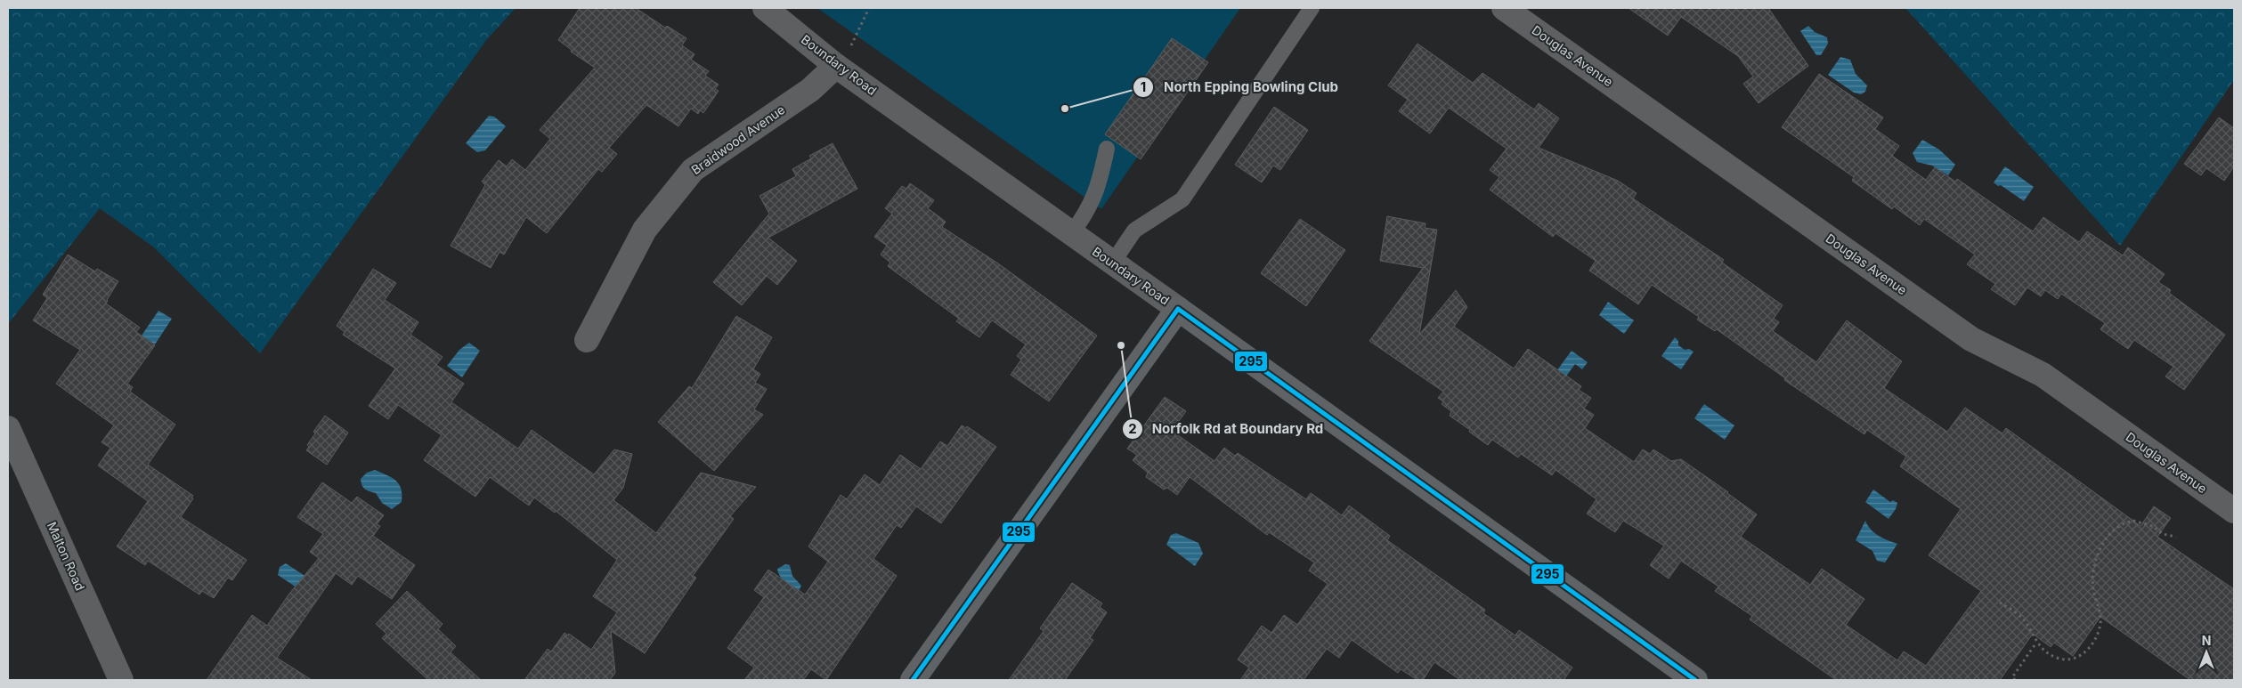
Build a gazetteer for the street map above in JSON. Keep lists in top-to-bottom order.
{
  "streets": {
    "street": [
      "Douglas Avenue",
      "Boundary Road",
      "Braidwood Avenue",
      "Malton Road"
    ]
  },
  "crossings": [
    ["Boundary Road", "Braidwood Avenue"]
  ],
  "places": ["North Epping Bowling Club", "Norfolk Rd at Boundary Rd"],
  "lines": ["transit line 295"],
  "north": "top"
}
